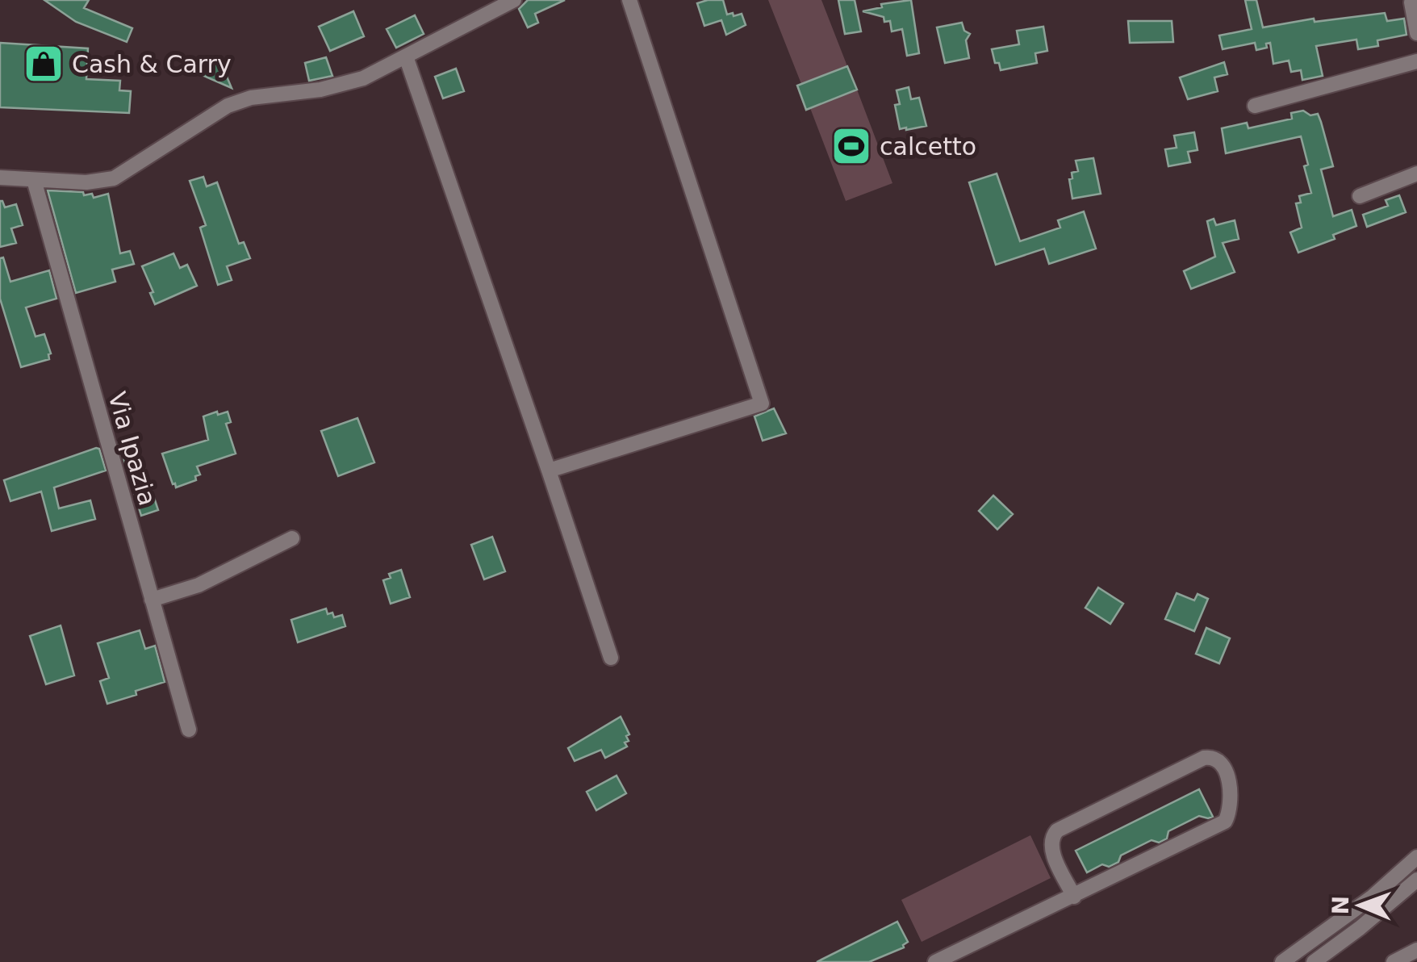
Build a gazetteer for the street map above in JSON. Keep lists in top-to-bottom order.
{
  "streets": {
    "street": ["Via Ipazia"]
  },
  "places": {
    "shop": ["Cash & Carry"],
    "sports": ["calcetto"]
  },
  "north": "left"
}
